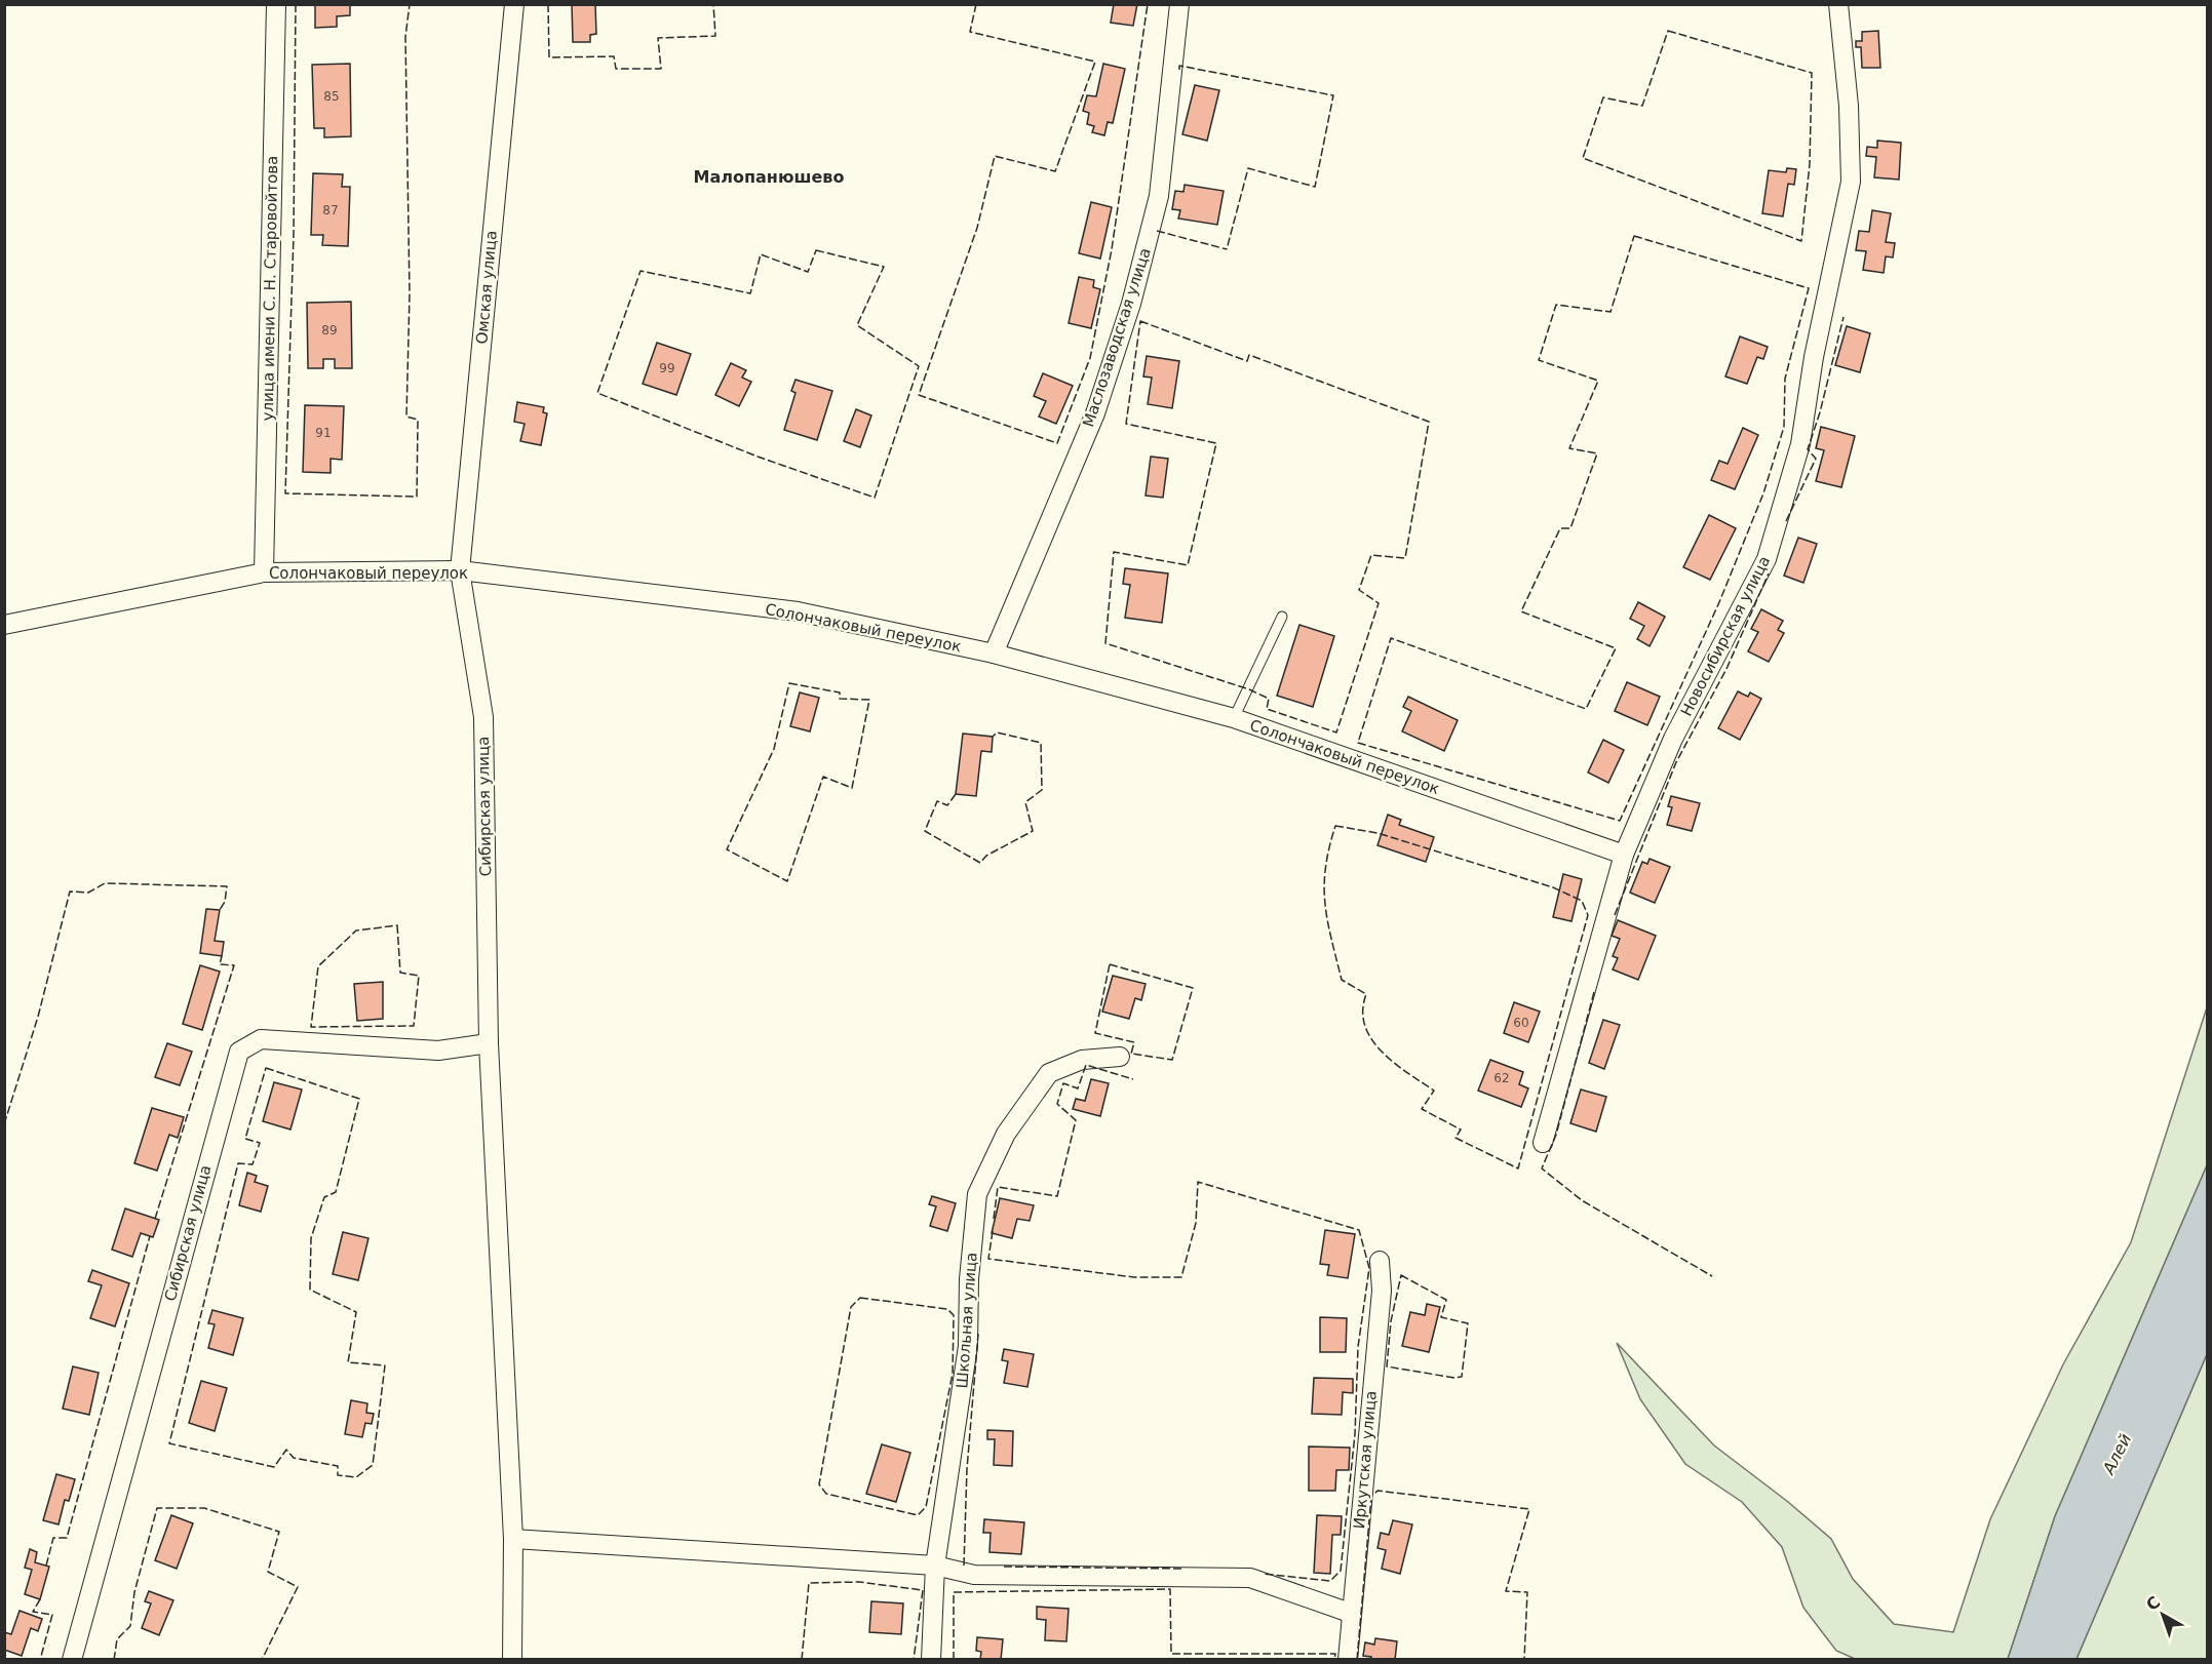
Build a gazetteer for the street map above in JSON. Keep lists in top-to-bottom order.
{
  "streets": {
    "street": [
      "Омская улица",
      "улица имени С. Н. Старовойтова",
      "Маслозаводская улица",
      "Солончаковый переулок",
      "Новосибирская улица",
      "Сибирская улица",
      "Школьная улица",
      "Иркутская улица"
    ]
  },
  "crossings": [
    ["Омская улица", "Солончаковый переулок"],
    ["Омская улица", "Сибирская улица"],
    ["улица имени С. Н. Старовойтова", "Солончаковый переулок"],
    ["Маслозаводская улица", "Солончаковый переулок"],
    ["Солончаковый переулок", "Новосибирская улица"],
    ["Солончаковый переулок", "Сибирская улица"]
  ],
  "districts": ["Малопанюшево"],
  "water": ["Алей"],
  "house_numbers": [
    "85",
    "87",
    "89",
    "99",
    "91",
    "60",
    "62"
  ],
  "north": "top left"
}
